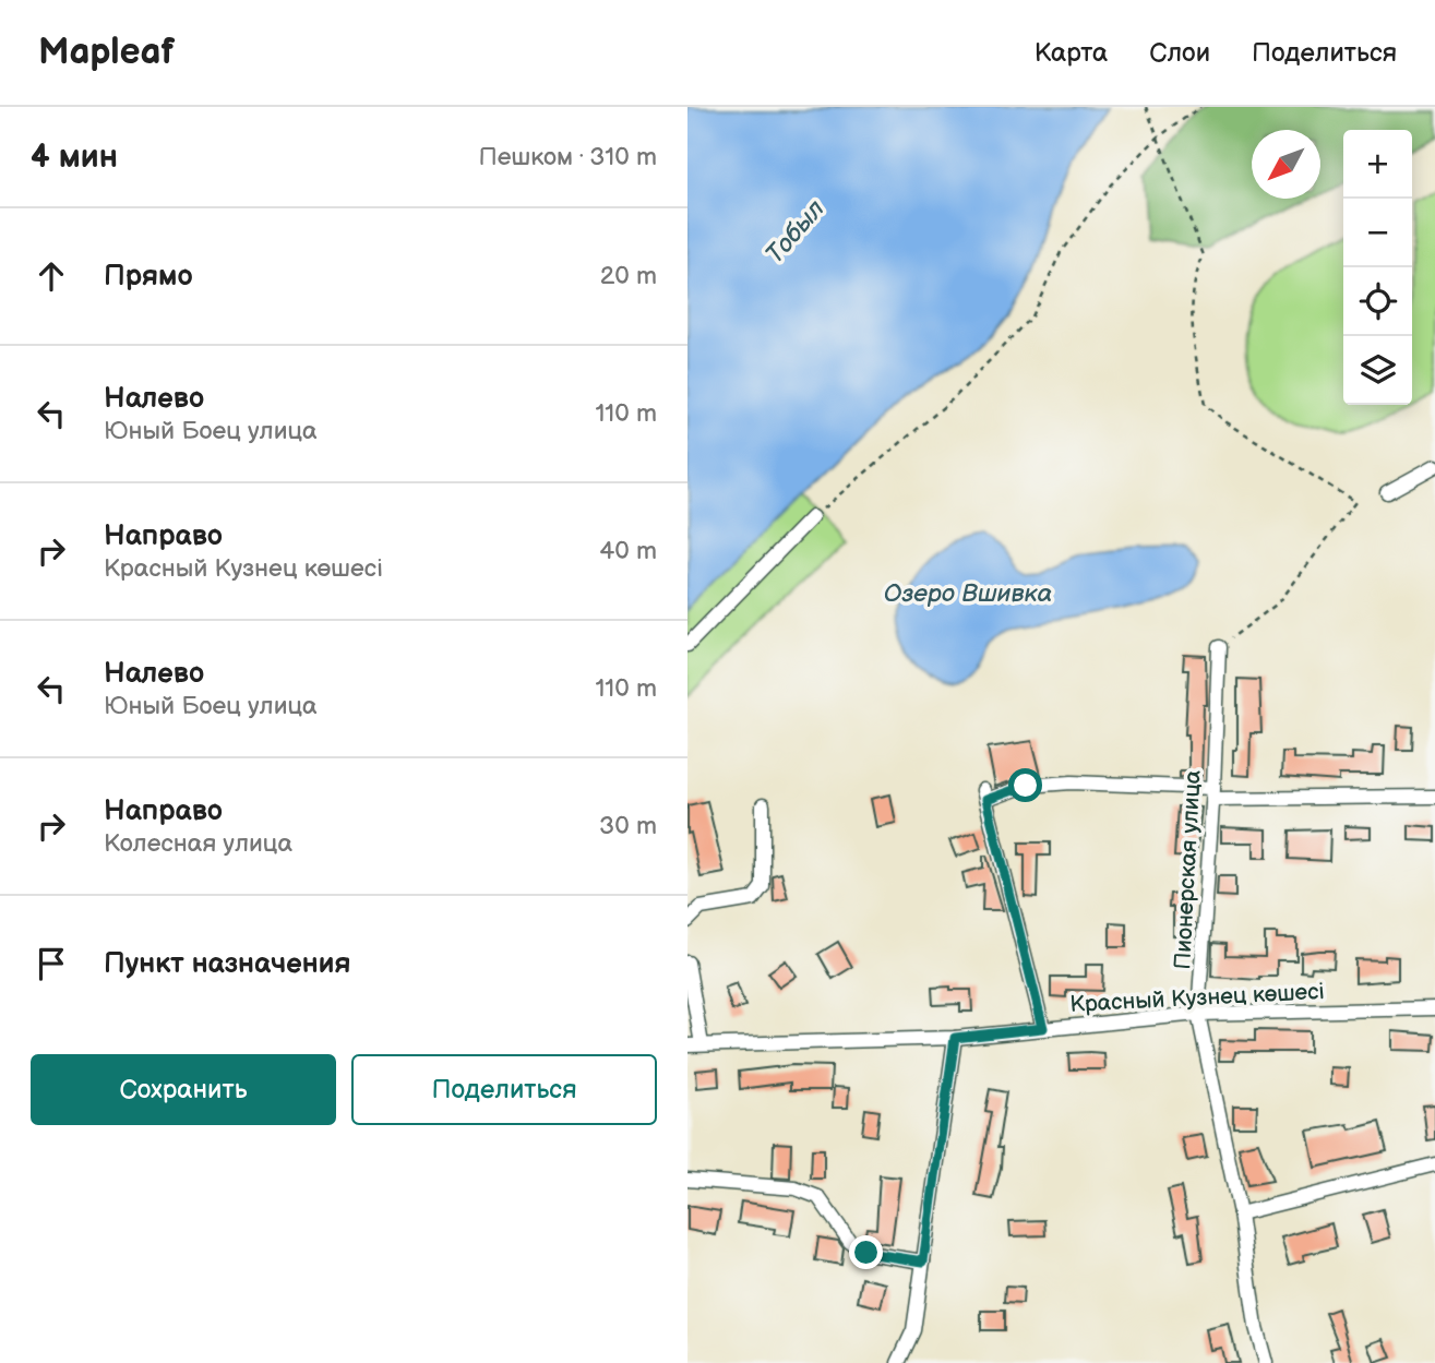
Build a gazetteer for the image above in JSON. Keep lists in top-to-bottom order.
{
  "streets": {
    "street": ["Пионерская улица", "Красный Кузнец көшесі"]
  },
  "crossings": [
    ["Пионерская улица", "Красный Кузнец көшесі"]
  ],
  "water": ["Тобыл", "Озеро Вшивка"],
  "north": "bottom left",
  "page": {
    "header": "Mapleaf",
    "nav": ["Карта", "Слои", "Поделиться"],
    "heading": ["4 мин", "Пешком · 310 m"],
    "map_buttons": ["+", "−"],
    "list": [
      ["Прямо", "20 m"],
      ["Налево", "Юный Боец улица", "110 m"],
      ["Направо", "Красный Кузнец көшесі", "40 m"],
      ["Налево", "Юный Боец улица", "110 m"],
      ["Направо", "Колесная улица", "30 m"],
      "Пункт назначения"
    ],
    "buttons": ["Сохранить", "Поделиться"]
  }
}
